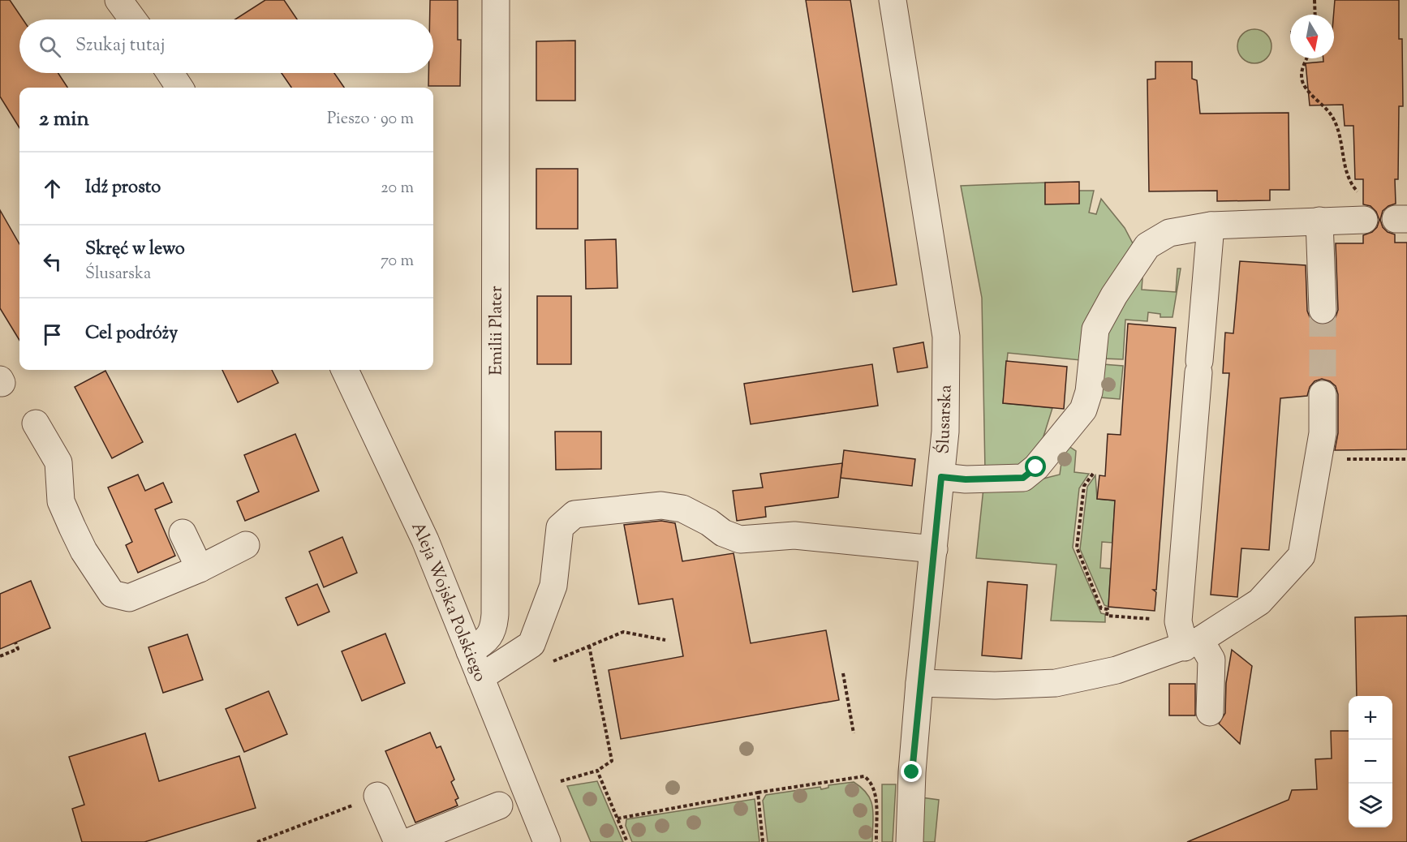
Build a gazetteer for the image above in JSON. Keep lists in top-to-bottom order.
{
  "streets": {
    "street": ["Emilii Plater", "Ślusarska", "Aleja Wojska Polskiego"]
  },
  "crossings": [
    ["Emilii Plater", "Aleja Wojska Polskiego"]
  ],
  "north": "bottom",
  "page": {
    "search": "Szukaj tutaj",
    "heading": ["2 min", "Pieszo · 90 m"],
    "list": [
      ["Idź prosto", "20 m"],
      ["Skręć w lewo", "Ślusarska", "70 m"],
      "Cel podróży"
    ],
    "map_buttons": ["+", "−"]
  }
}
